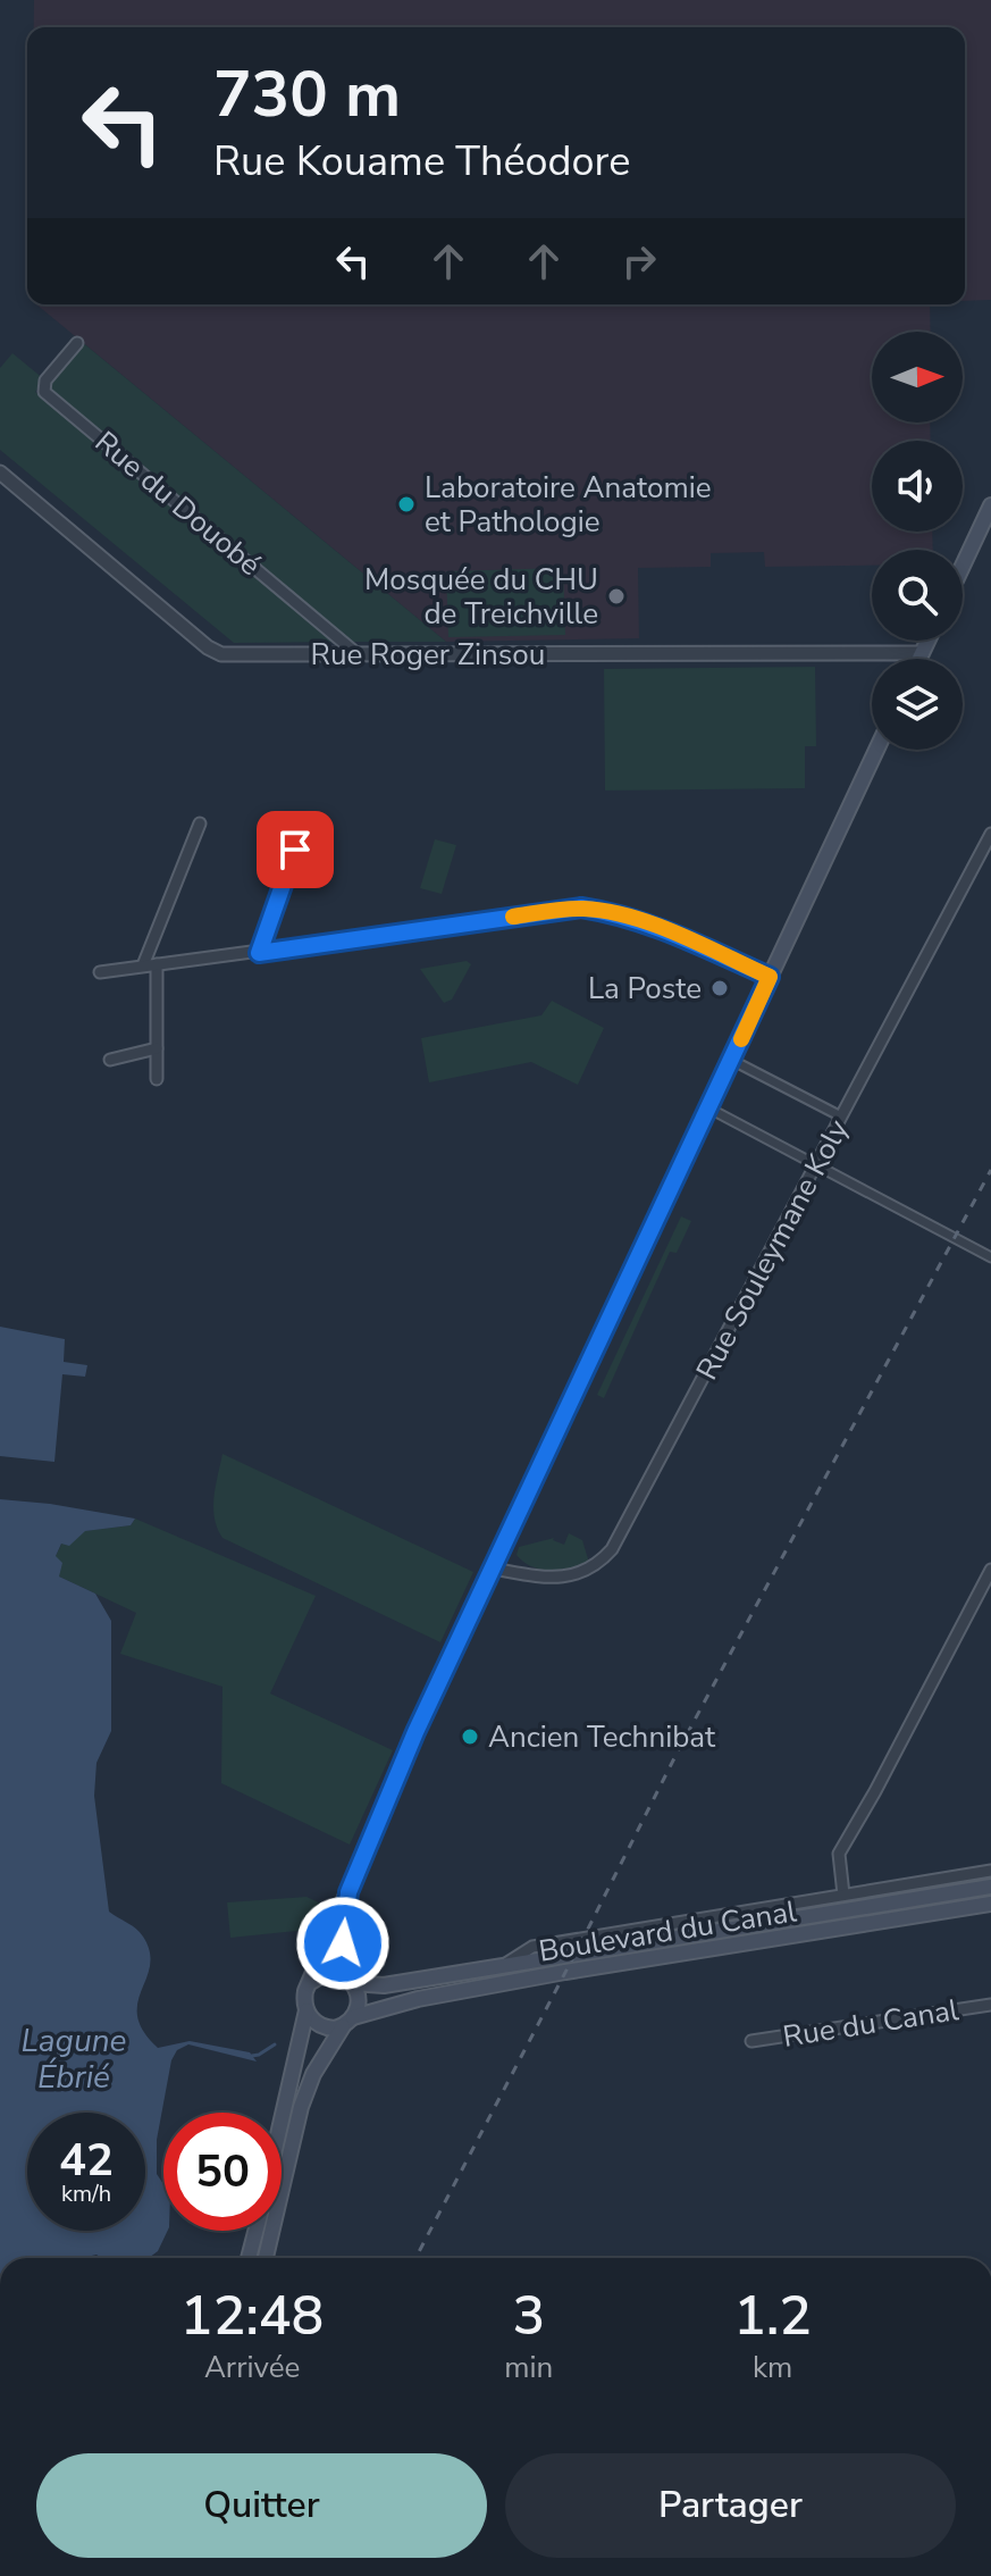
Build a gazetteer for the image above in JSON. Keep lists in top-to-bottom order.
{
  "streets": {
    "main road": ["Boulevard du Canal"],
    "street": [
      "Rue du Douobé",
      "Rue Roger Zinsou",
      "Rue Souleymane Koly",
      "Rue du Canal"
    ]
  },
  "crossings": [
    ["Rue du Douobé", "Rue Roger Zinsou"]
  ],
  "water": ["Lagune Ébrié"],
  "places": [
    "Laboratoire Anatomie et Pathologie",
    "Mosquée du CHU de Treichville",
    "La Poste",
    "Ancien Technibat"
  ],
  "north": "right",
  "page": {
    "turn": ["730 m", "Rue Kouame Théodore"],
    "speed": "42 km/h",
    "limit": "50",
    "eta": [
      "12:48",
      "Arrivée",
      "3",
      "min",
      "1.2",
      "km"
    ],
    "buttons": ["Quitter", "Partager"]
  }
}
